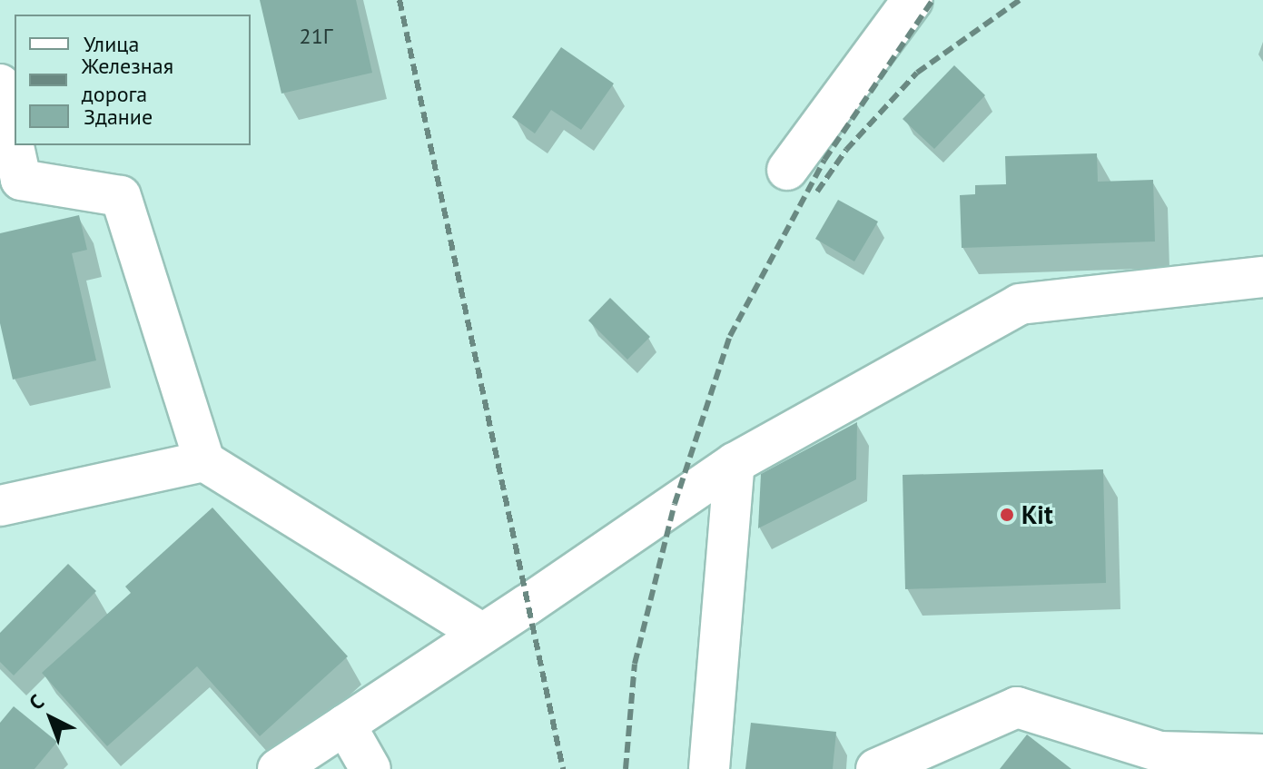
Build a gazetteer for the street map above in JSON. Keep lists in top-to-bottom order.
{
  "places": ["Kit"],
  "house_numbers": ["21Г"],
  "legend": ["Улица", "Железная дорога", "Здание"],
  "north": "top left"
}
